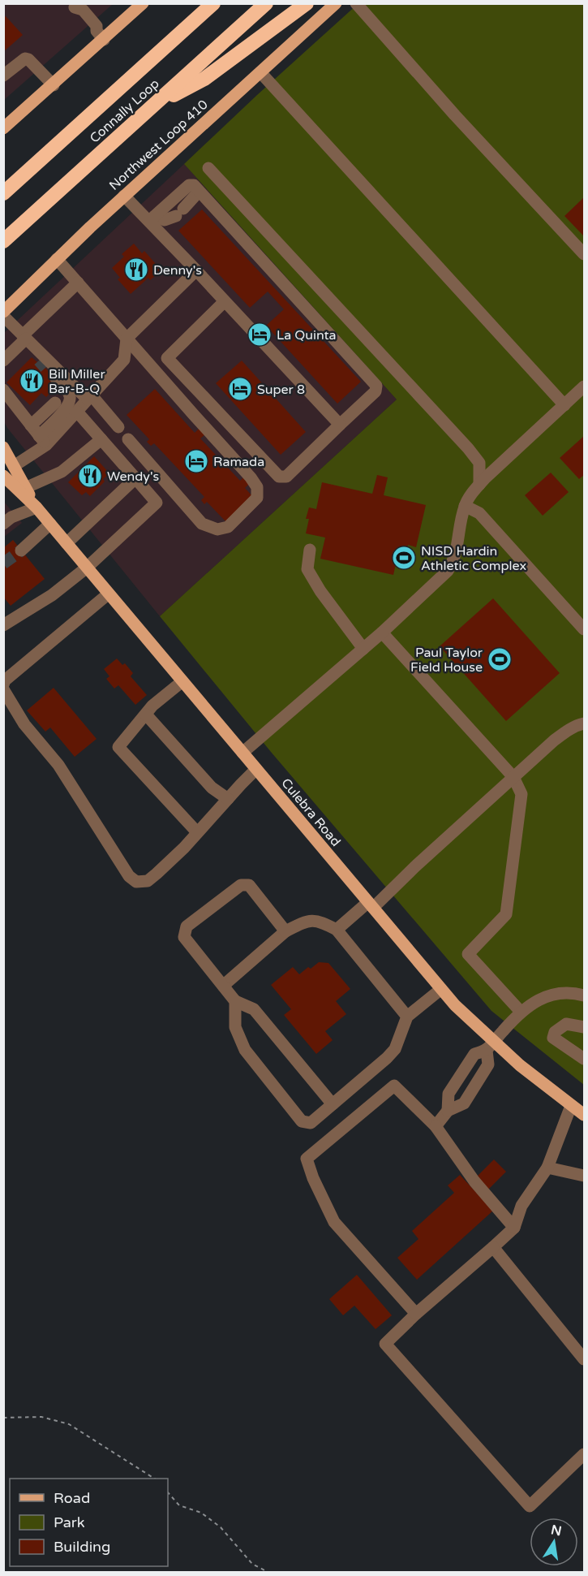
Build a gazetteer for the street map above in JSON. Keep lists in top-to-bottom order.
{
  "streets": {
    "highway": ["Connally Loop"],
    "main road": ["Northwest Loop 410", "Culebra Road"]
  },
  "places": {
    "restaurant": ["Denny's", "Bill Miller Bar-B-Q", "Wendy's"],
    "hotel": ["La Quinta", "Super 8", "Ramada"],
    "sports": ["NISD Hardin Athletic Complex", "Paul Taylor Field House"]
  },
  "legend": ["Road", "Park", "Building"],
  "north": "top"
}
